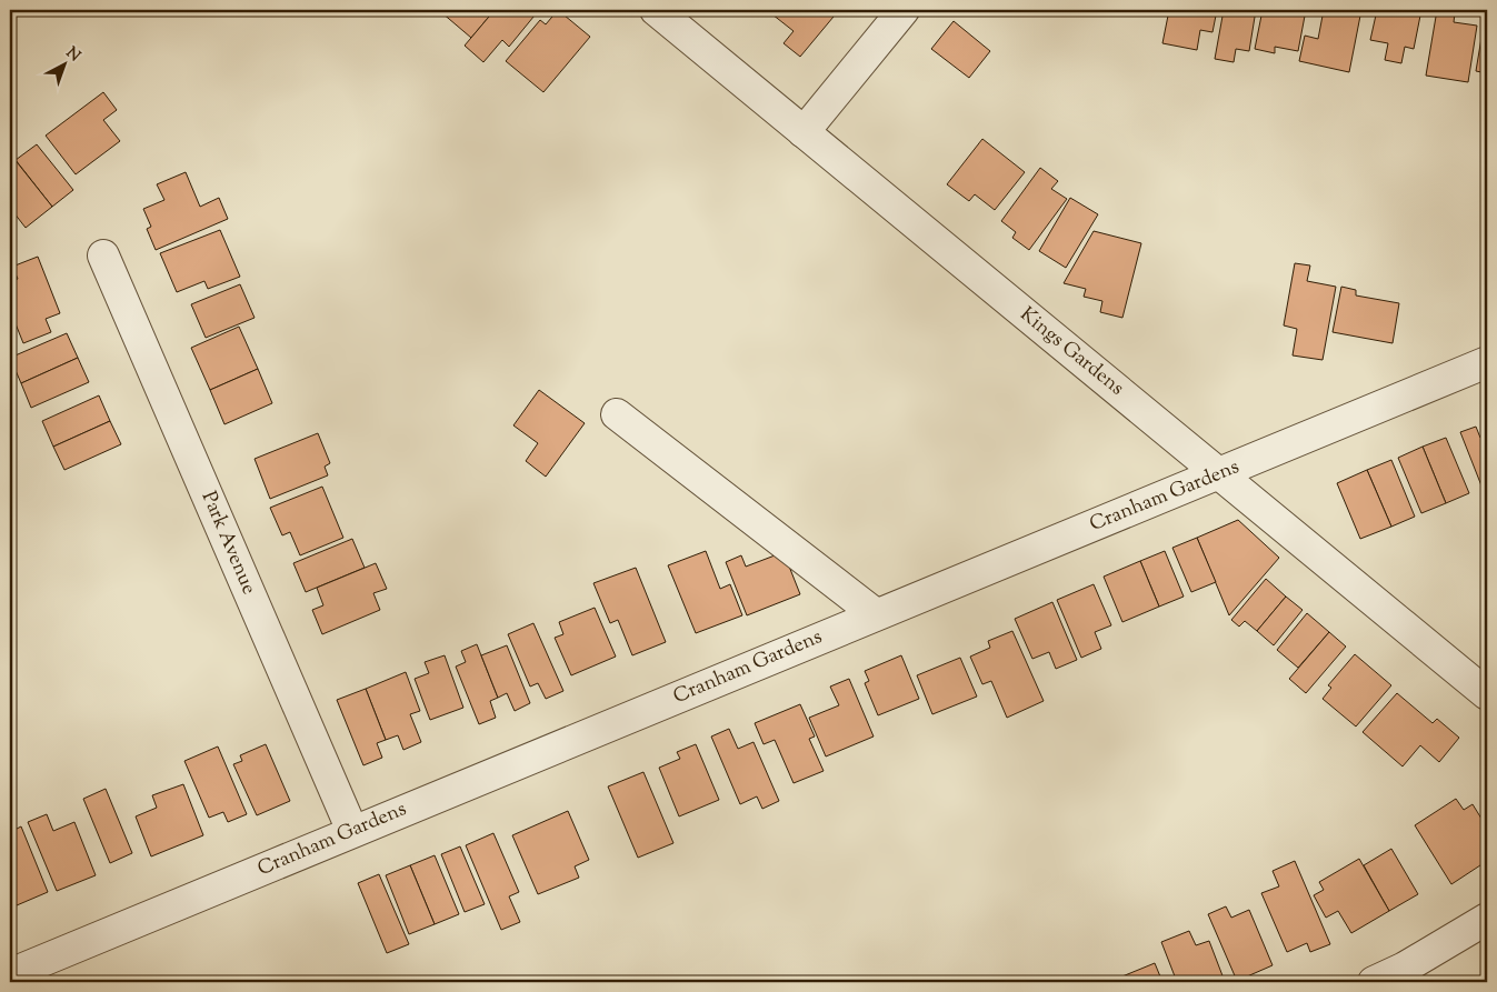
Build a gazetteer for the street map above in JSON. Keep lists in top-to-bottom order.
{
  "streets": {
    "street": ["Kings Gardens", "Cranham Gardens", "Park Avenue"]
  },
  "crossings": [
    ["Kings Gardens", "Cranham Gardens"],
    ["Cranham Gardens", "Park Avenue"]
  ],
  "north": "top right"
}
